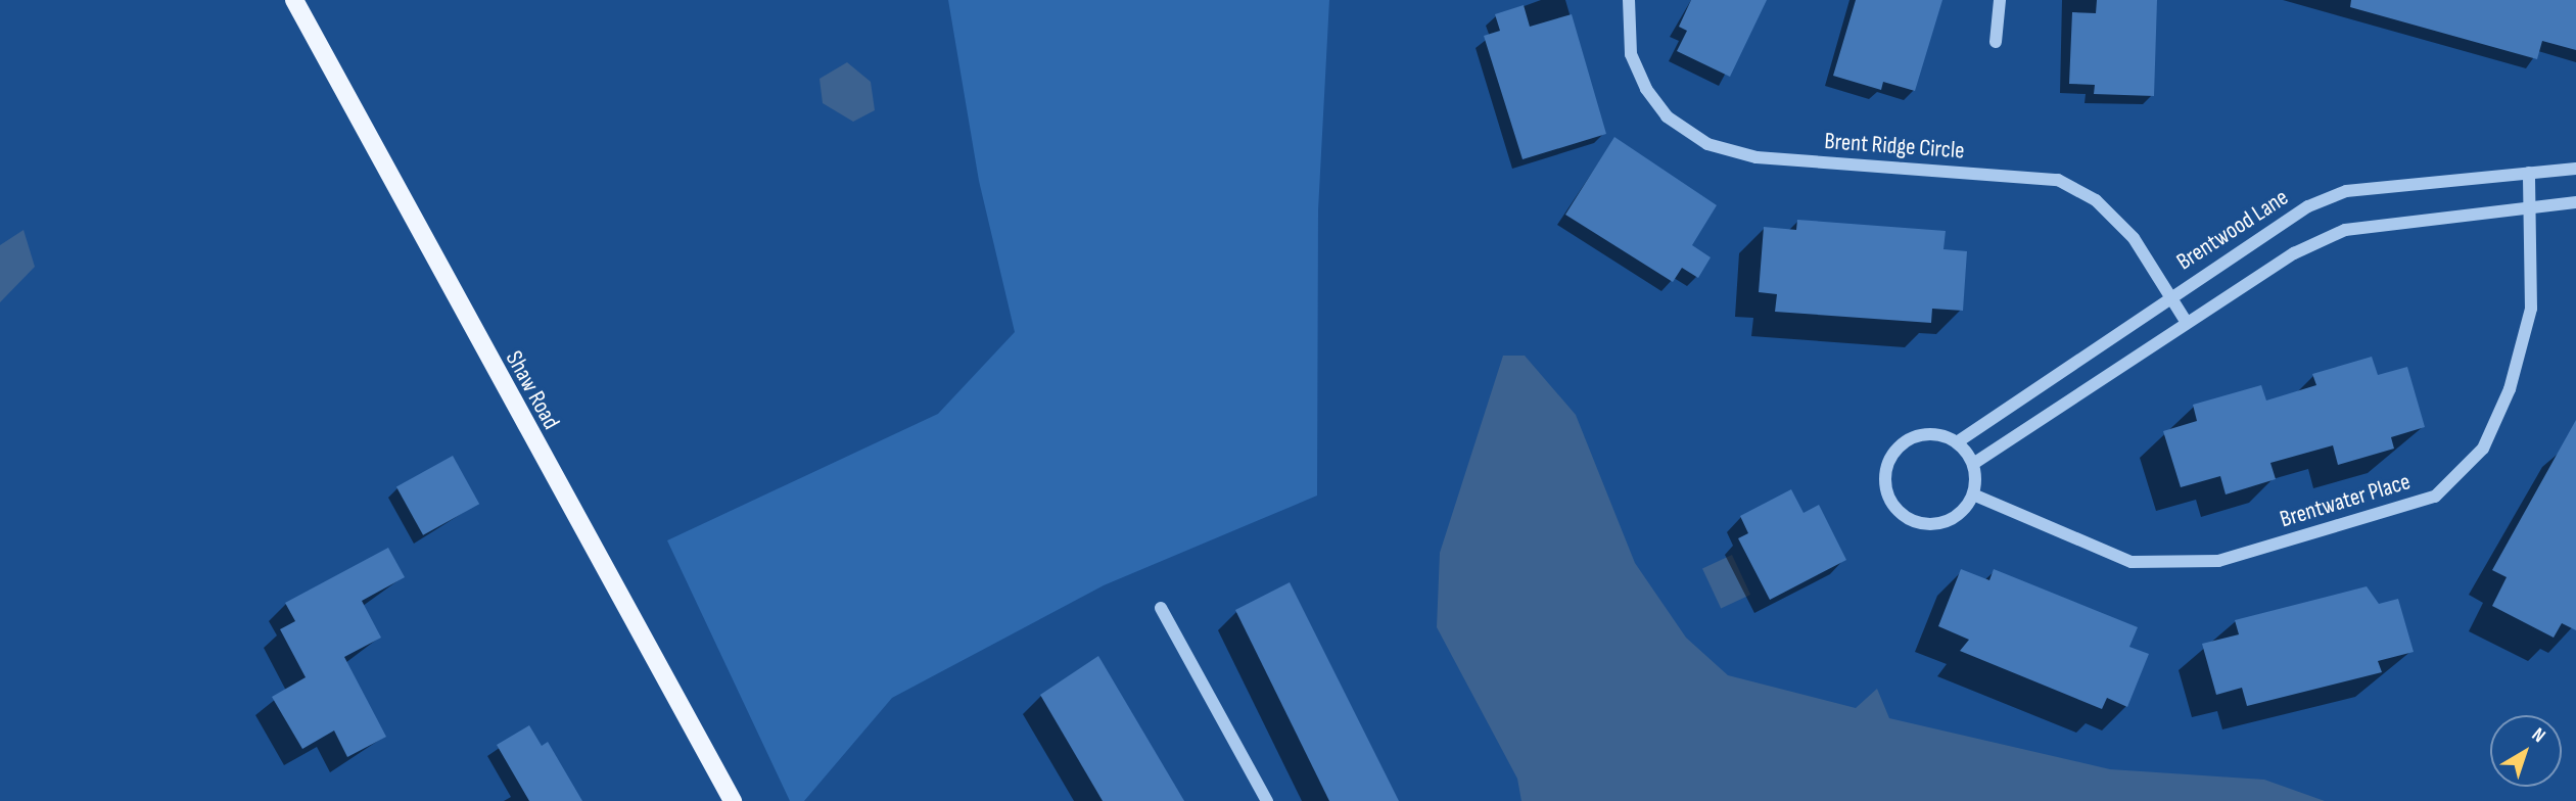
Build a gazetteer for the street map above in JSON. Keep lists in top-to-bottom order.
{
  "streets": {
    "main road": ["Shaw Road"],
    "street": ["Brent Ridge Circle", "Brentwood Lane", "Brentwater Place"]
  },
  "crossings": [
    ["Brent Ridge Circle", "Brentwood Lane"],
    ["Brentwood Lane", "Brentwater Place"]
  ],
  "north": "top right"
}
